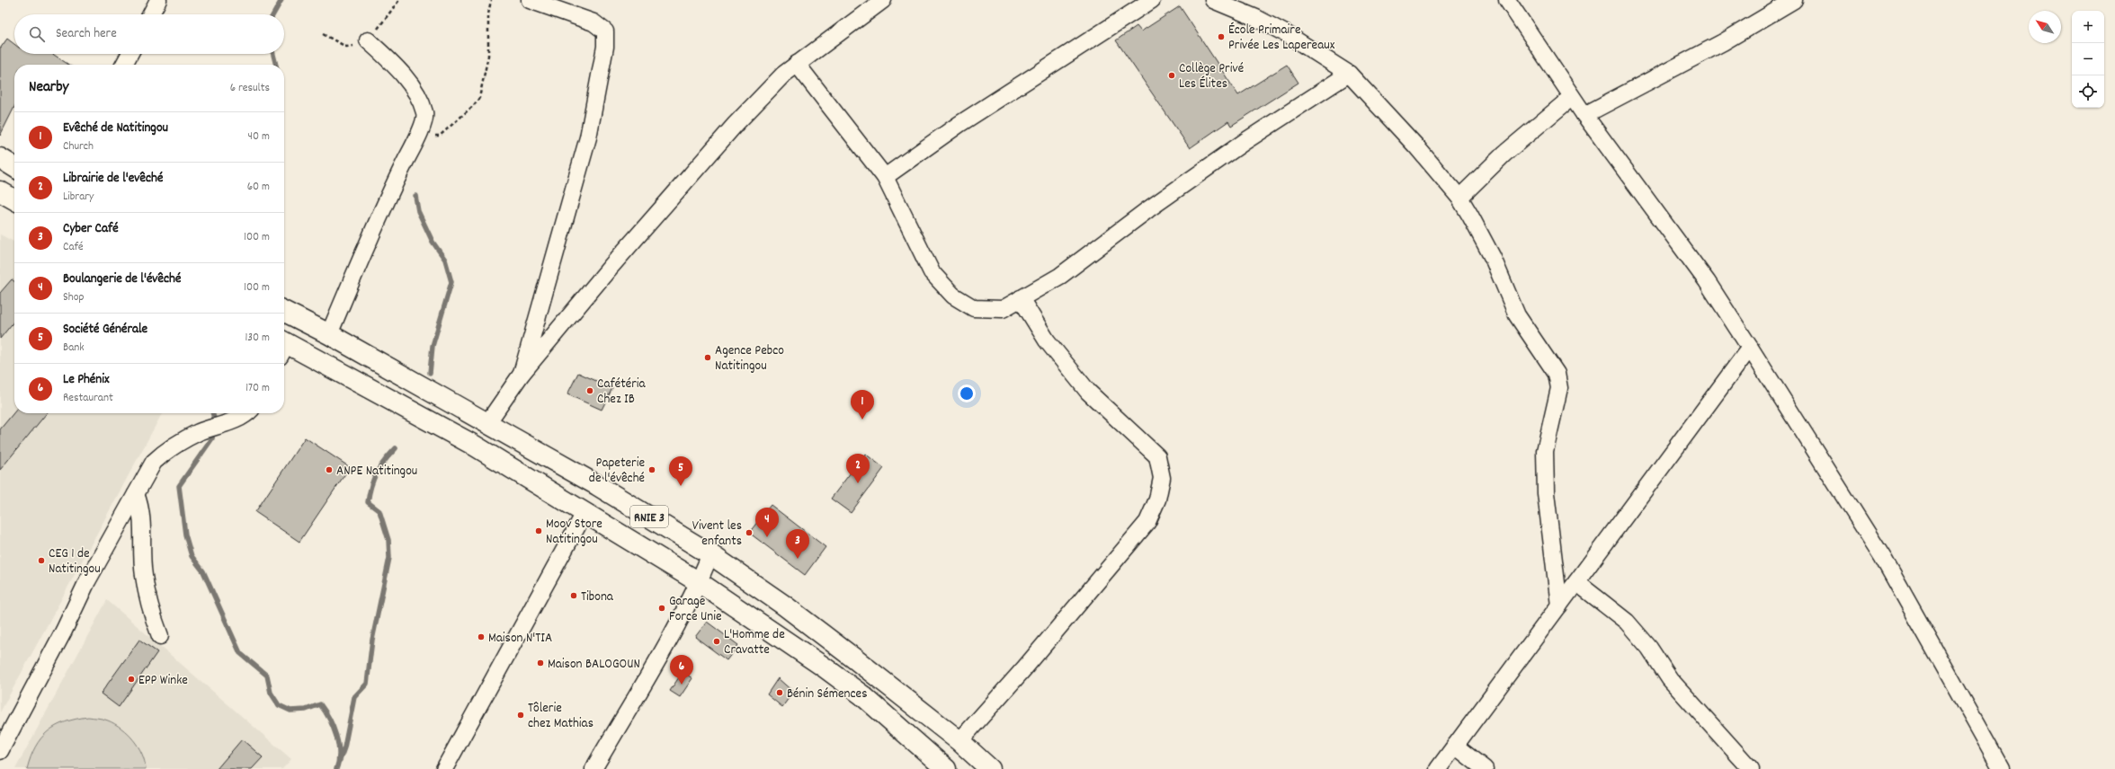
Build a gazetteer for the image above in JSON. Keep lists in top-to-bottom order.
{
  "streets": {
    "highway": ["RNIE 3"]
  },
  "places": [
    "École Primaire Privée Les Lapereaux",
    "Collège Privé Les Élites",
    "Agence Pebco Natitingou",
    "Cafétéria Chez IB",
    "ANPE Natitingou",
    "Papeterie de l'évêché",
    "Moov Store Natitingou",
    "Vivent les enfants",
    "CEG 1 de Natitingou",
    "Tibona",
    "Garage Force Unie",
    "Maison N'TIA",
    "L'Homme de Cravatte",
    "Maison BALOGOUN",
    "EPP Winke",
    "Bénin Sémences",
    "Tôlerie chez Mathias"
  ],
  "north": "top left",
  "page": {
    "map_buttons": ["+", "−"],
    "search": "Search here",
    "heading": ["Nearby", "6 results"],
    "list": [
      {
        "mark": "1",
        "name": "Evêché de Natitingou",
        "note": "Church",
        "value": "40 m"
      },
      {
        "mark": "2",
        "name": "Librairie de l'evêché",
        "note": "Library",
        "value": "60 m"
      },
      {
        "mark": "3",
        "name": "Cyber Café",
        "note": "Café",
        "value": "100 m"
      },
      {
        "mark": "4",
        "name": "Boulangerie de l'évêché",
        "note": "Shop",
        "value": "100 m"
      },
      {
        "mark": "5",
        "name": "Société Générale",
        "note": "Bank",
        "value": "130 m"
      },
      {
        "mark": "6",
        "name": "Le Phénix",
        "note": "Restaurant",
        "value": "170 m"
      }
    ],
    "pins": [
      "1",
      "2",
      "5",
      "4",
      "3",
      "6"
    ]
  }
}
